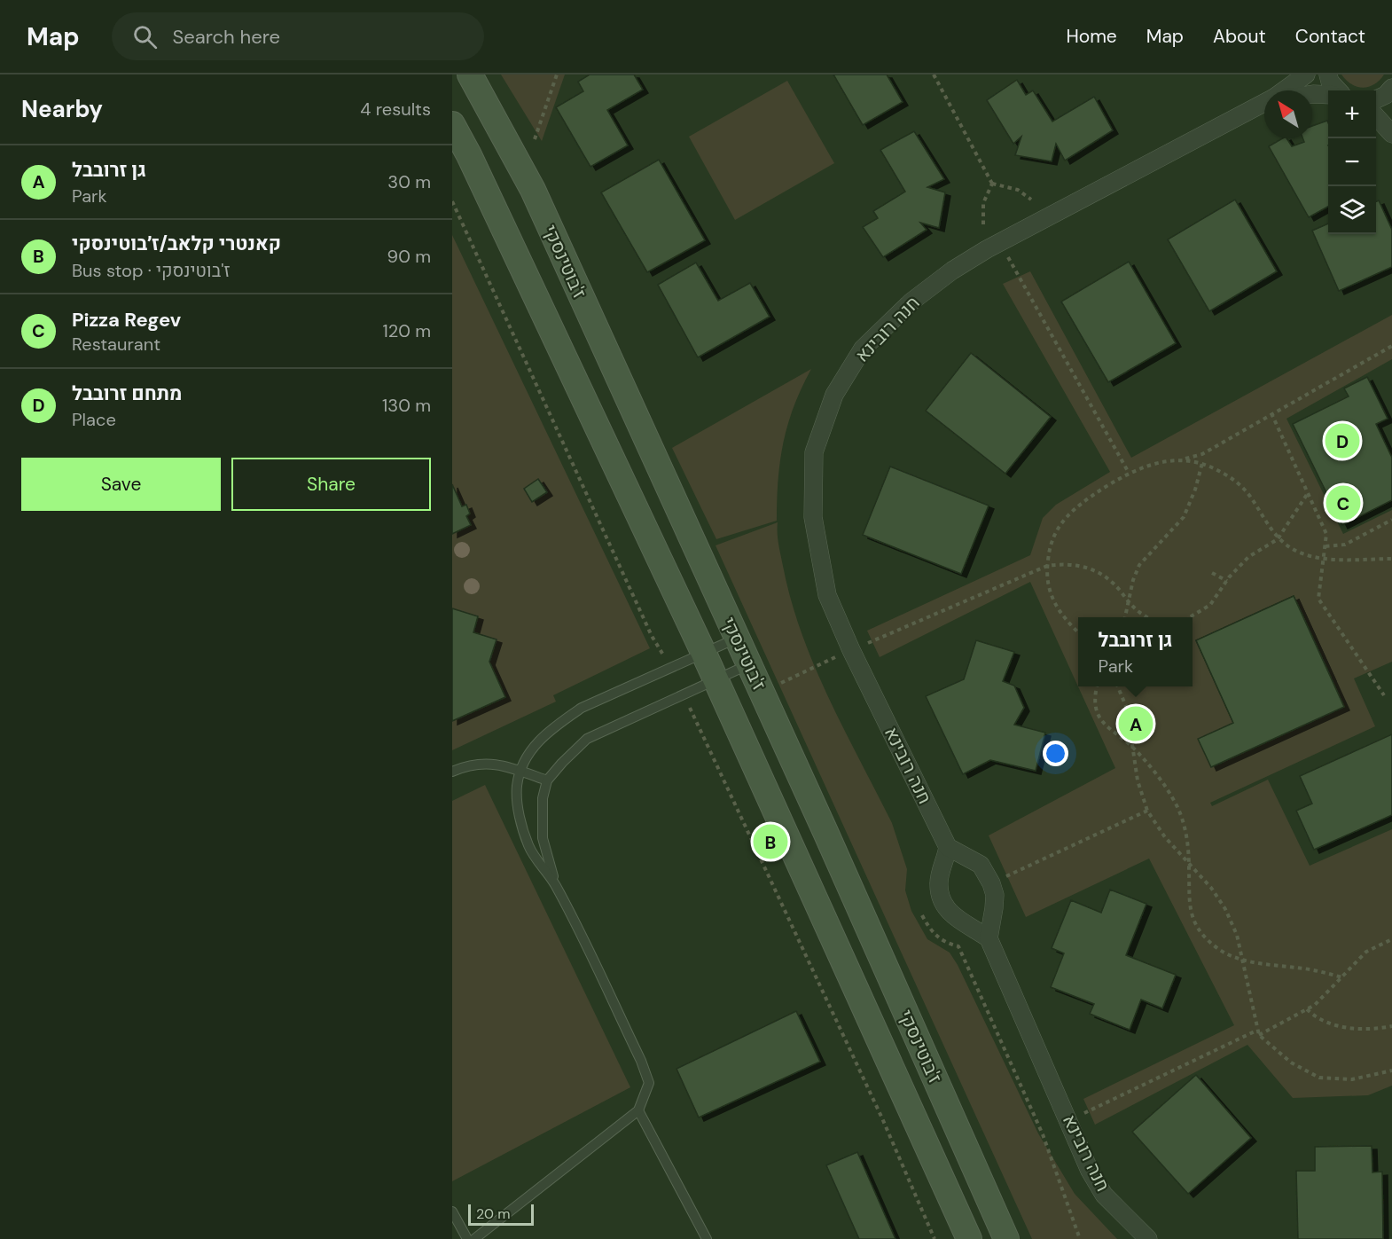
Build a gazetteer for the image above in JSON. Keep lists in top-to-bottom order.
{
  "streets": {
    "main road": ["ז'בוטינסקי"],
    "street": ["חנה רובינא"]
  },
  "scale_bar": "20 m",
  "north": "top left",
  "page": {
    "header": "Map",
    "search": "Search here",
    "nav": [
      "Home",
      "Map",
      "About",
      "Contact"
    ],
    "heading": ["Nearby", "4 results"],
    "map_buttons": ["+", "−"],
    "list": [
      {
        "mark": "A",
        "name": "גן זרובבל",
        "note": "Park",
        "value": "30 m"
      },
      {
        "mark": "B",
        "name": "קאנטרי קלאב/ז׳בוטינסקי",
        "note": "Bus stop · ז'בוטינסקי",
        "value": "90 m"
      },
      {
        "mark": "C",
        "name": "Pizza Regev",
        "note": "Restaurant",
        "value": "120 m"
      },
      {
        "mark": "D",
        "name": "מתחם זרובבל",
        "note": "Place",
        "value": "130 m"
      }
    ],
    "pins": [
      "D",
      "C",
      "A",
      "B"
    ],
    "buttons": ["Save", "Share"],
    "popup": ["גן זרובבל", "Park"],
    "scale": "20 m"
  }
}
